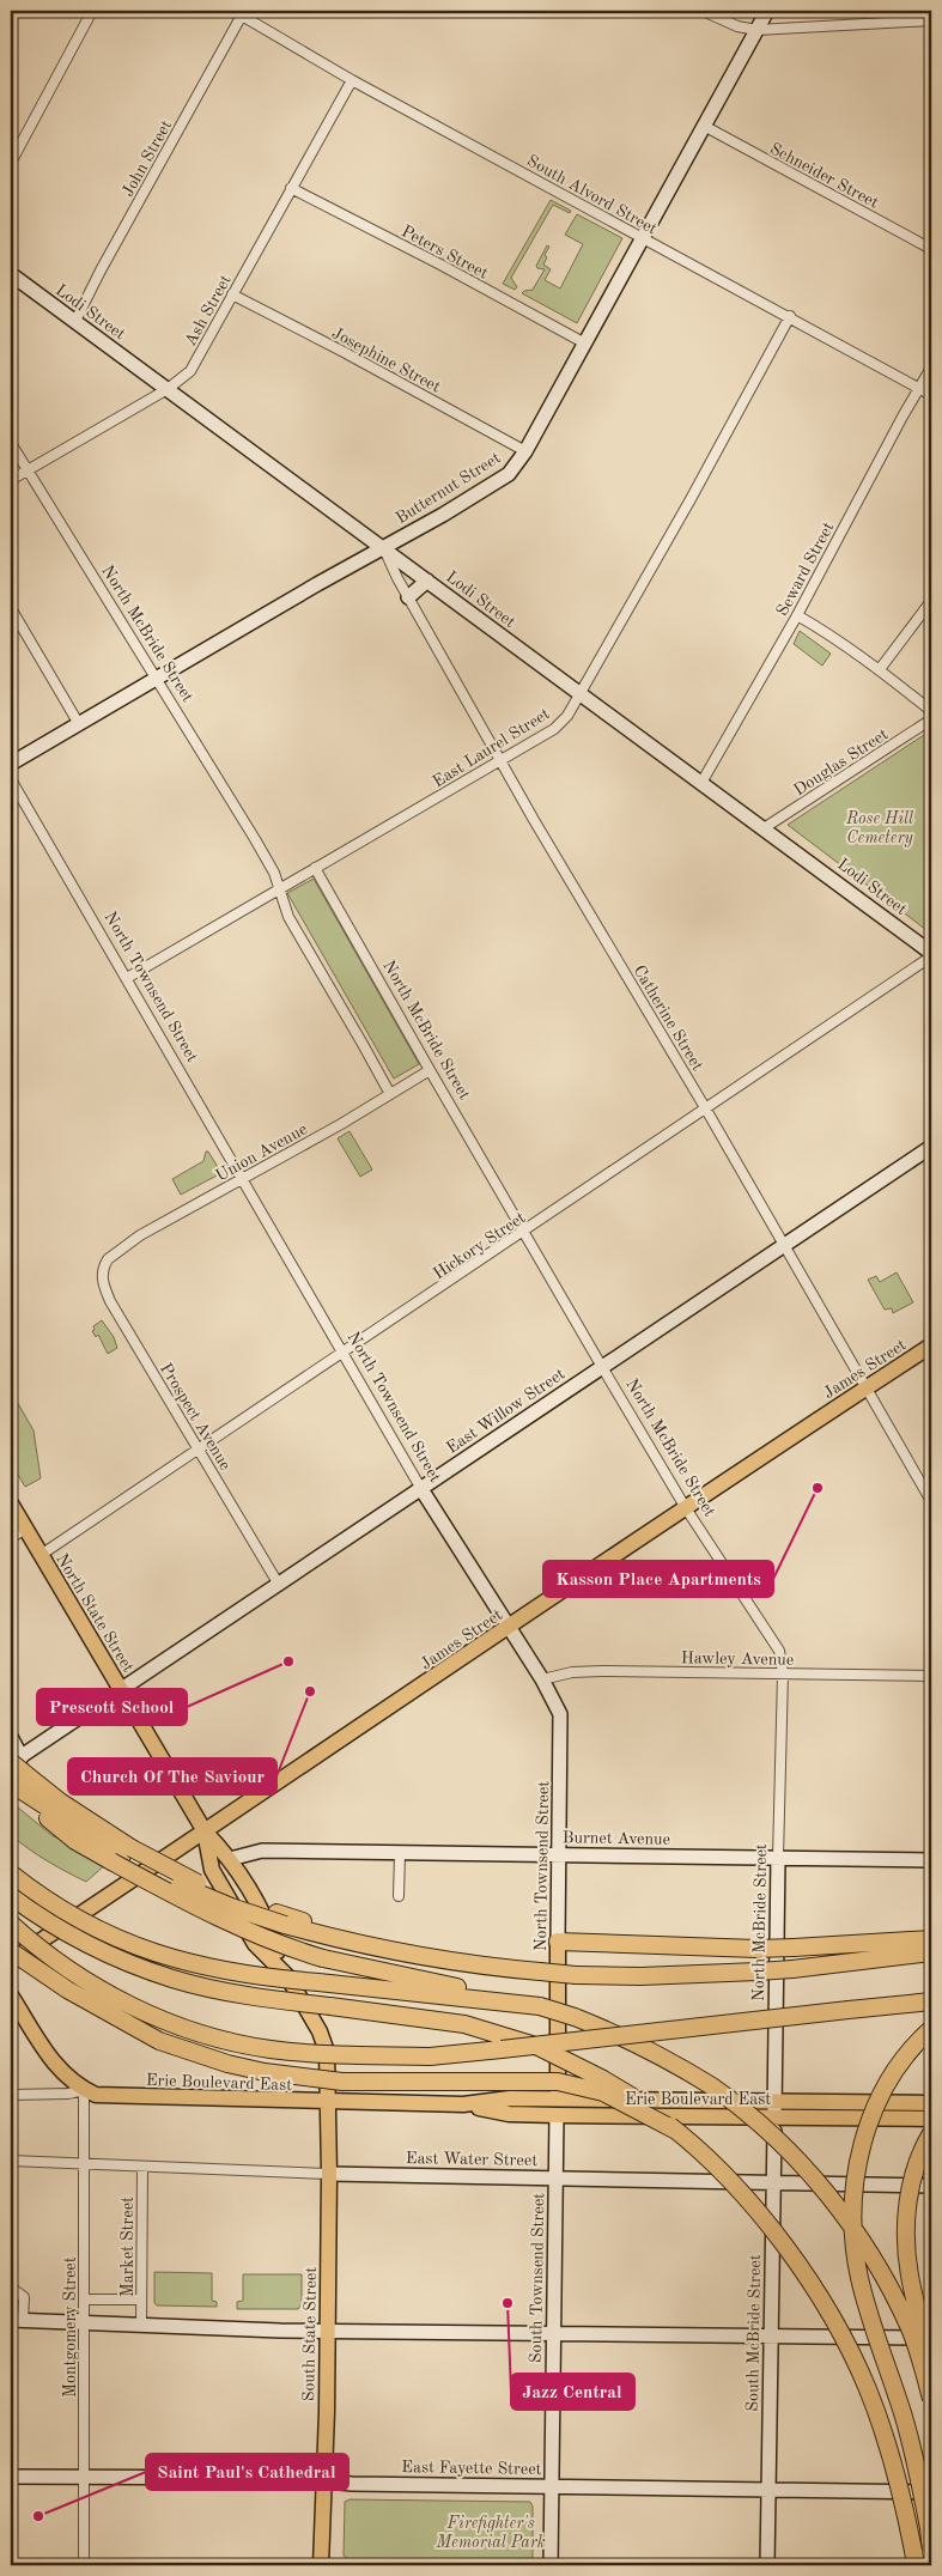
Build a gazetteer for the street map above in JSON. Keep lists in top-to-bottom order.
{
  "streets": {
    "main road": [
      "North Townsend Street",
      "James Street",
      "North State Street",
      "Erie Boulevard East",
      "South Townsend Street",
      "South State Street"
    ],
    "street": [
      "John Street",
      "Schneider Street",
      "South Alvord Street",
      "Peters Street",
      "Ash Street",
      "Lodi Street",
      "Josephine Street",
      "Butternut Street",
      "Seward Street",
      "North McBride Street",
      "East Laurel Street",
      "Douglas Street",
      "Catherine Street",
      "Union Avenue",
      "Hickory Street",
      "East Willow Street",
      "Prospect Avenue",
      "Hawley Avenue",
      "Burnet Avenue",
      "East Water Street",
      "Market Street",
      "Montgomery Street",
      "South McBride Street",
      "East Fayette Street"
    ]
  },
  "crossings": [
    ["John Street", "South Alvord Street"],
    ["John Street", "Lodi Street"],
    ["Schneider Street", "Butternut Street"],
    ["South Alvord Street", "Ash Street"],
    ["South Alvord Street", "Butternut Street"],
    ["South Alvord Street", "Seward Street"],
    ["South Alvord Street", "East Laurel Street"],
    ["Peters Street", "Ash Street"],
    ["Peters Street", "Butternut Street"],
    ["Ash Street", "Lodi Street"],
    ["Ash Street", "Josephine Street"],
    ["Ash Street", "North McBride Street"],
    ["Lodi Street", "Butternut Street"],
    ["Lodi Street", "Seward Street"],
    ["Lodi Street", "East Laurel Street"],
    ["Lodi Street", "Douglas Street"],
    ["Lodi Street", "Catherine Street"],
    ["Lodi Street", "Hickory Street"],
    ["Josephine Street", "Butternut Street"],
    ["Butternut Street", "North McBride Street"],
    ["Butternut Street", "Catherine Street"],
    ["North McBride Street", "East Laurel Street"],
    ["North McBride Street", "Union Avenue"],
    ["North McBride Street", "Hickory Street"],
    ["North McBride Street", "James Street"],
    ["North McBride Street", "East Willow Street"],
    ["North McBride Street", "Hawley Avenue"],
    ["North McBride Street", "Burnet Avenue"],
    ["North McBride Street", "Erie Boulevard East"],
    ["North McBride Street", "South McBride Street"],
    ["East Laurel Street", "North Townsend Street"],
    ["East Laurel Street", "Catherine Street"],
    ["North Townsend Street", "Union Avenue"],
    ["North Townsend Street", "Hickory Street"],
    ["North Townsend Street", "James Street"],
    ["North Townsend Street", "East Willow Street"],
    ["North Townsend Street", "Hawley Avenue"],
    ["North Townsend Street", "Burnet Avenue"],
    ["North Townsend Street", "Erie Boulevard East"],
    ["North Townsend Street", "South Townsend Street"],
    ["Catherine Street", "Hickory Street"],
    ["Catherine Street", "James Street"],
    ["Catherine Street", "East Willow Street"],
    ["Union Avenue", "Prospect Avenue"],
    ["Hickory Street", "Prospect Avenue"],
    ["Hickory Street", "North State Street"],
    ["James Street", "North State Street"],
    ["East Willow Street", "Prospect Avenue"],
    ["East Willow Street", "North State Street"],
    ["North State Street", "Burnet Avenue"],
    ["North State Street", "Erie Boulevard East"],
    ["North State Street", "South State Street"],
    ["Erie Boulevard East", "South Townsend Street"],
    ["Erie Boulevard East", "Montgomery Street"],
    ["Erie Boulevard East", "South McBride Street"],
    ["Erie Boulevard East", "South State Street"],
    ["East Water Street", "Market Street"],
    ["East Water Street", "South Townsend Street"],
    ["East Water Street", "Montgomery Street"],
    ["East Water Street", "South McBride Street"],
    ["East Water Street", "South State Street"],
    ["South Townsend Street", "East Fayette Street"],
    ["Montgomery Street", "East Fayette Street"],
    ["South McBride Street", "East Fayette Street"],
    ["South State Street", "East Fayette Street"]
  ],
  "parks": ["Rose Hill Cemetery", "Firefighter's Memorial Park"],
  "places": [
    "Kasson Place Apartments",
    "Prescott School",
    "Church Of The Saviour",
    "Jazz Central",
    "Saint Paul's Cathedral"
  ]
}
